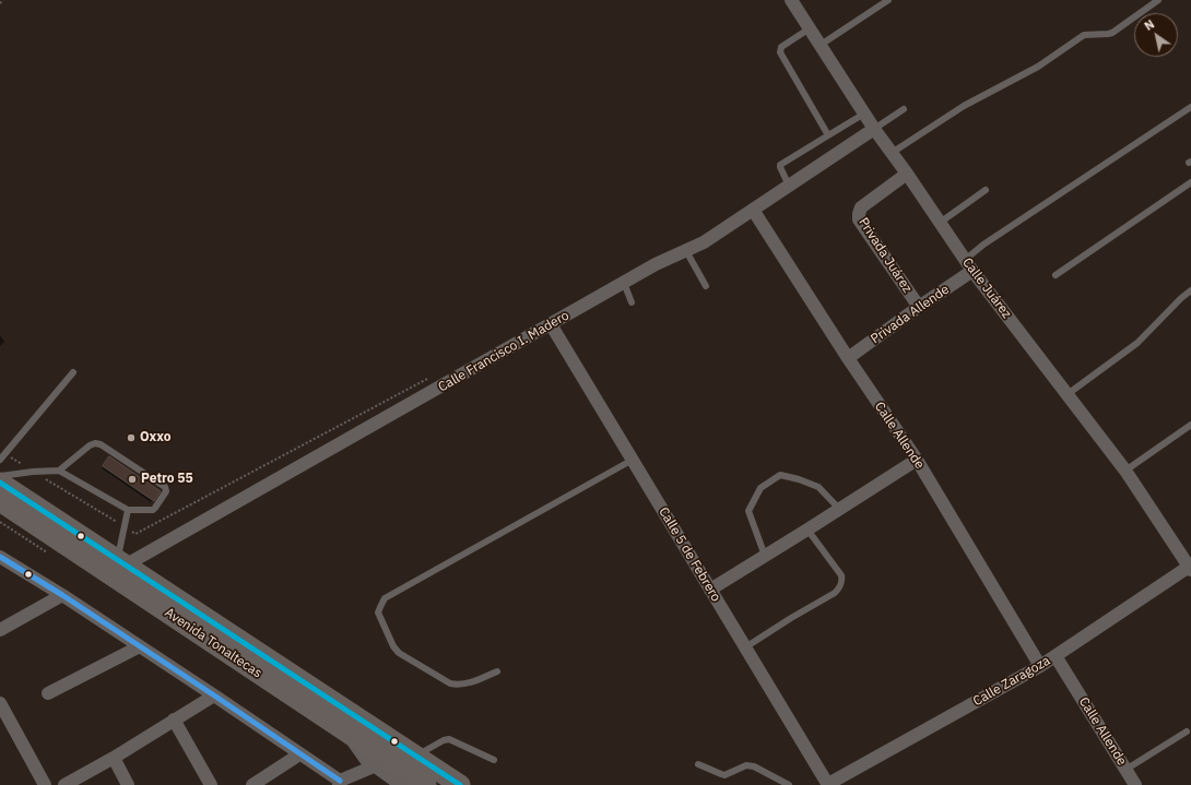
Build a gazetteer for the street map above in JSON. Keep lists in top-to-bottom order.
{
  "streets": {
    "main road": ["Avenida Tonaltecas"],
    "street": [
      "Privada Juárez",
      "Calle Juárez",
      "Privada Allende",
      "Calle Francisco I. Madero",
      "Calle Allende",
      "Calle 5 de Febrero",
      "Calle Zaragoza"
    ]
  },
  "crossings": [
    ["Privada Juárez", "Calle Juárez"],
    ["Privada Juárez", "Privada Allende"],
    ["Calle Juárez", "Privada Allende"],
    ["Calle Juárez", "Calle Francisco I. Madero"],
    ["Calle Juárez", "Calle Zaragoza"],
    ["Privada Allende", "Calle Allende"],
    ["Calle Francisco I. Madero", "Calle Allende"],
    ["Calle Francisco I. Madero", "Calle 5 de Febrero"],
    ["Calle Francisco I. Madero", "Avenida Tonaltecas"],
    ["Calle Allende", "Calle Zaragoza"],
    ["Calle 5 de Febrero", "Calle Zaragoza"]
  ],
  "places": ["Oxxo", "Petro 55"],
  "north": "top left"
}
